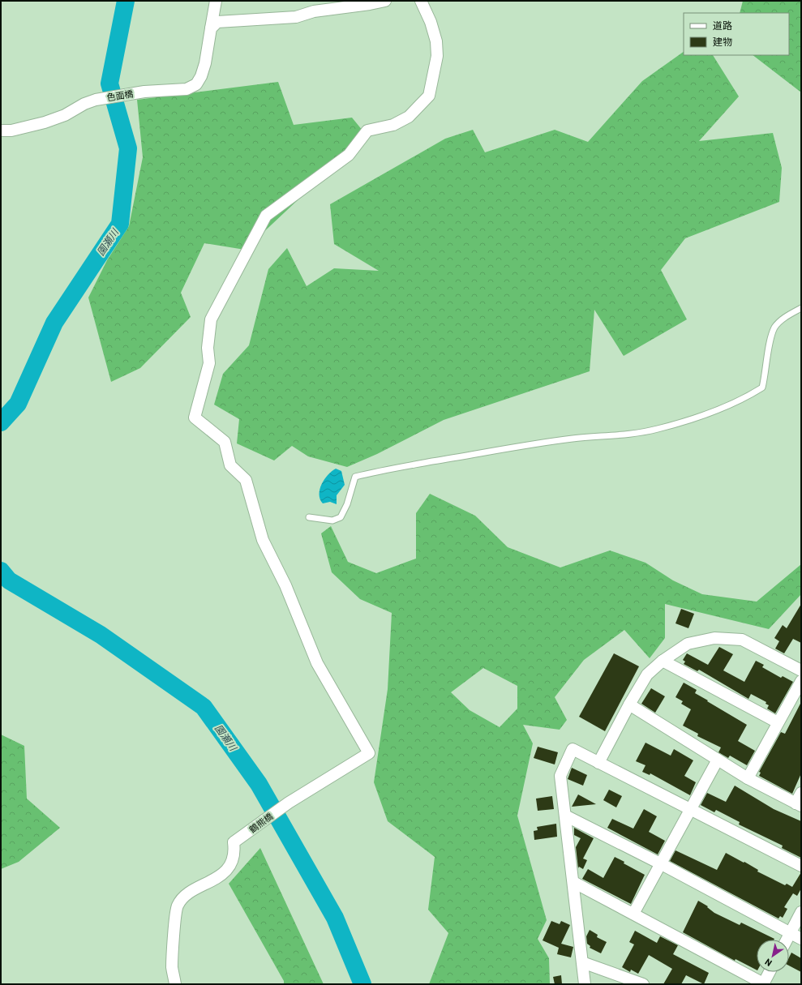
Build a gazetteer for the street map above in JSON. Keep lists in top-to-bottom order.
{
  "streets": {
    "street": ["色面橋", "鶴熊橋"]
  },
  "water": ["園瀬川"],
  "legend": ["道路", "建物"],
  "north": "bottom left"
}
